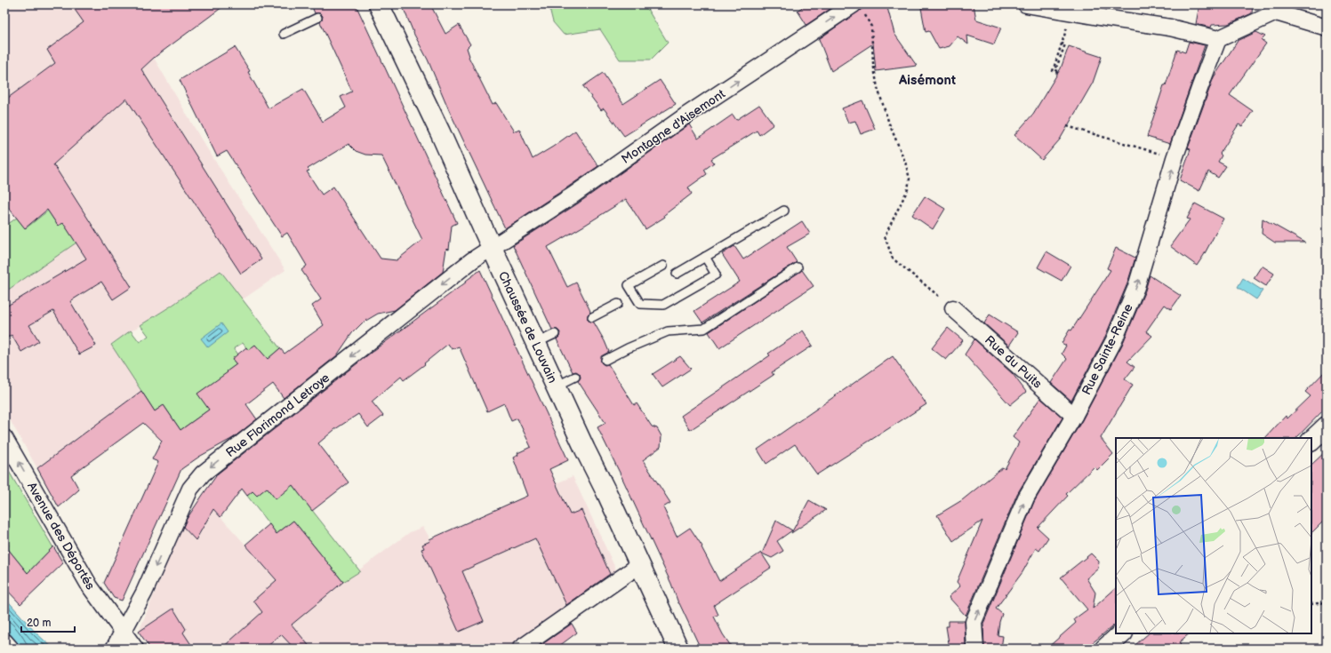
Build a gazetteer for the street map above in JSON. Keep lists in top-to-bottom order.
{
  "streets": {
    "main road": ["Chaussée de Louvain"],
    "street": [
      "Montagne d'Aisemont",
      "Rue Sainte-Reine",
      "Rue du Puits",
      "Rue Florimond Letroye",
      "Avenue des Déportés"
    ]
  },
  "crossings": [
    ["Montagne d'Aisemont", "Chaussée de Louvain"],
    ["Montagne d'Aisemont", "Rue Florimond Letroye"],
    ["Chaussée de Louvain", "Rue Florimond Letroye"],
    ["Rue Sainte-Reine", "Rue du Puits"],
    ["Rue Florimond Letroye", "Avenue des Déportés"]
  ],
  "one_way": [
    "Montagne d'Aisemont",
    "Rue Sainte-Reine",
    "Rue Florimond Letroye",
    "Avenue des Déportés"
  ],
  "districts": ["Aisémont"],
  "scale_bar": "20 m"
}
